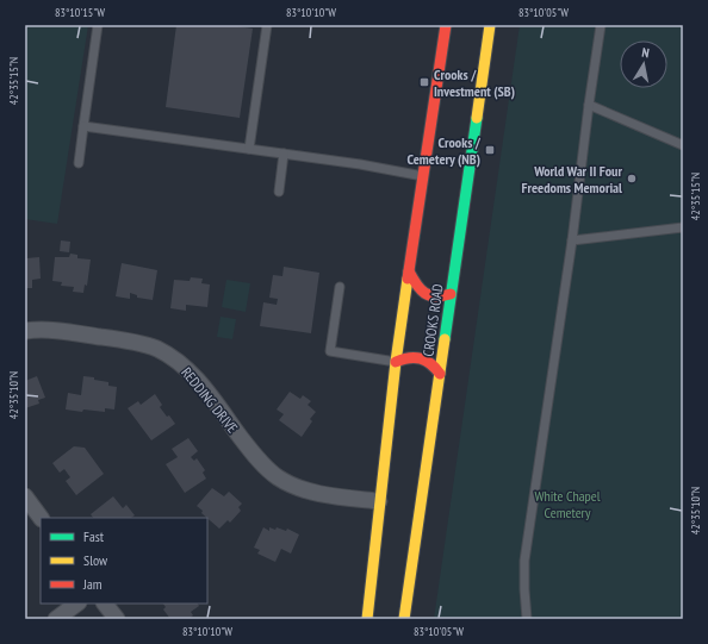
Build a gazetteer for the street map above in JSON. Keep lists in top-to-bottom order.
{
  "streets": {
    "main road": ["CROOKS ROAD"],
    "street": ["REDDING DRIVE"]
  },
  "parks": ["White Chapel Cemetery"],
  "places": {
    "transit": ["Crooks / Investment (SB)", "Crooks / Cemetery (NB)"],
    "other": ["World War II Four Freedoms Memorial"]
  },
  "legend": ["Fast", "Slow", "Jam"],
  "north": "top",
  "coordinates": [
    "83°10'15\"W",
    "83°10'10\"W",
    "83°10'05\"W",
    "42°35'15\"N",
    "42°35'10\"N"
  ]
}
